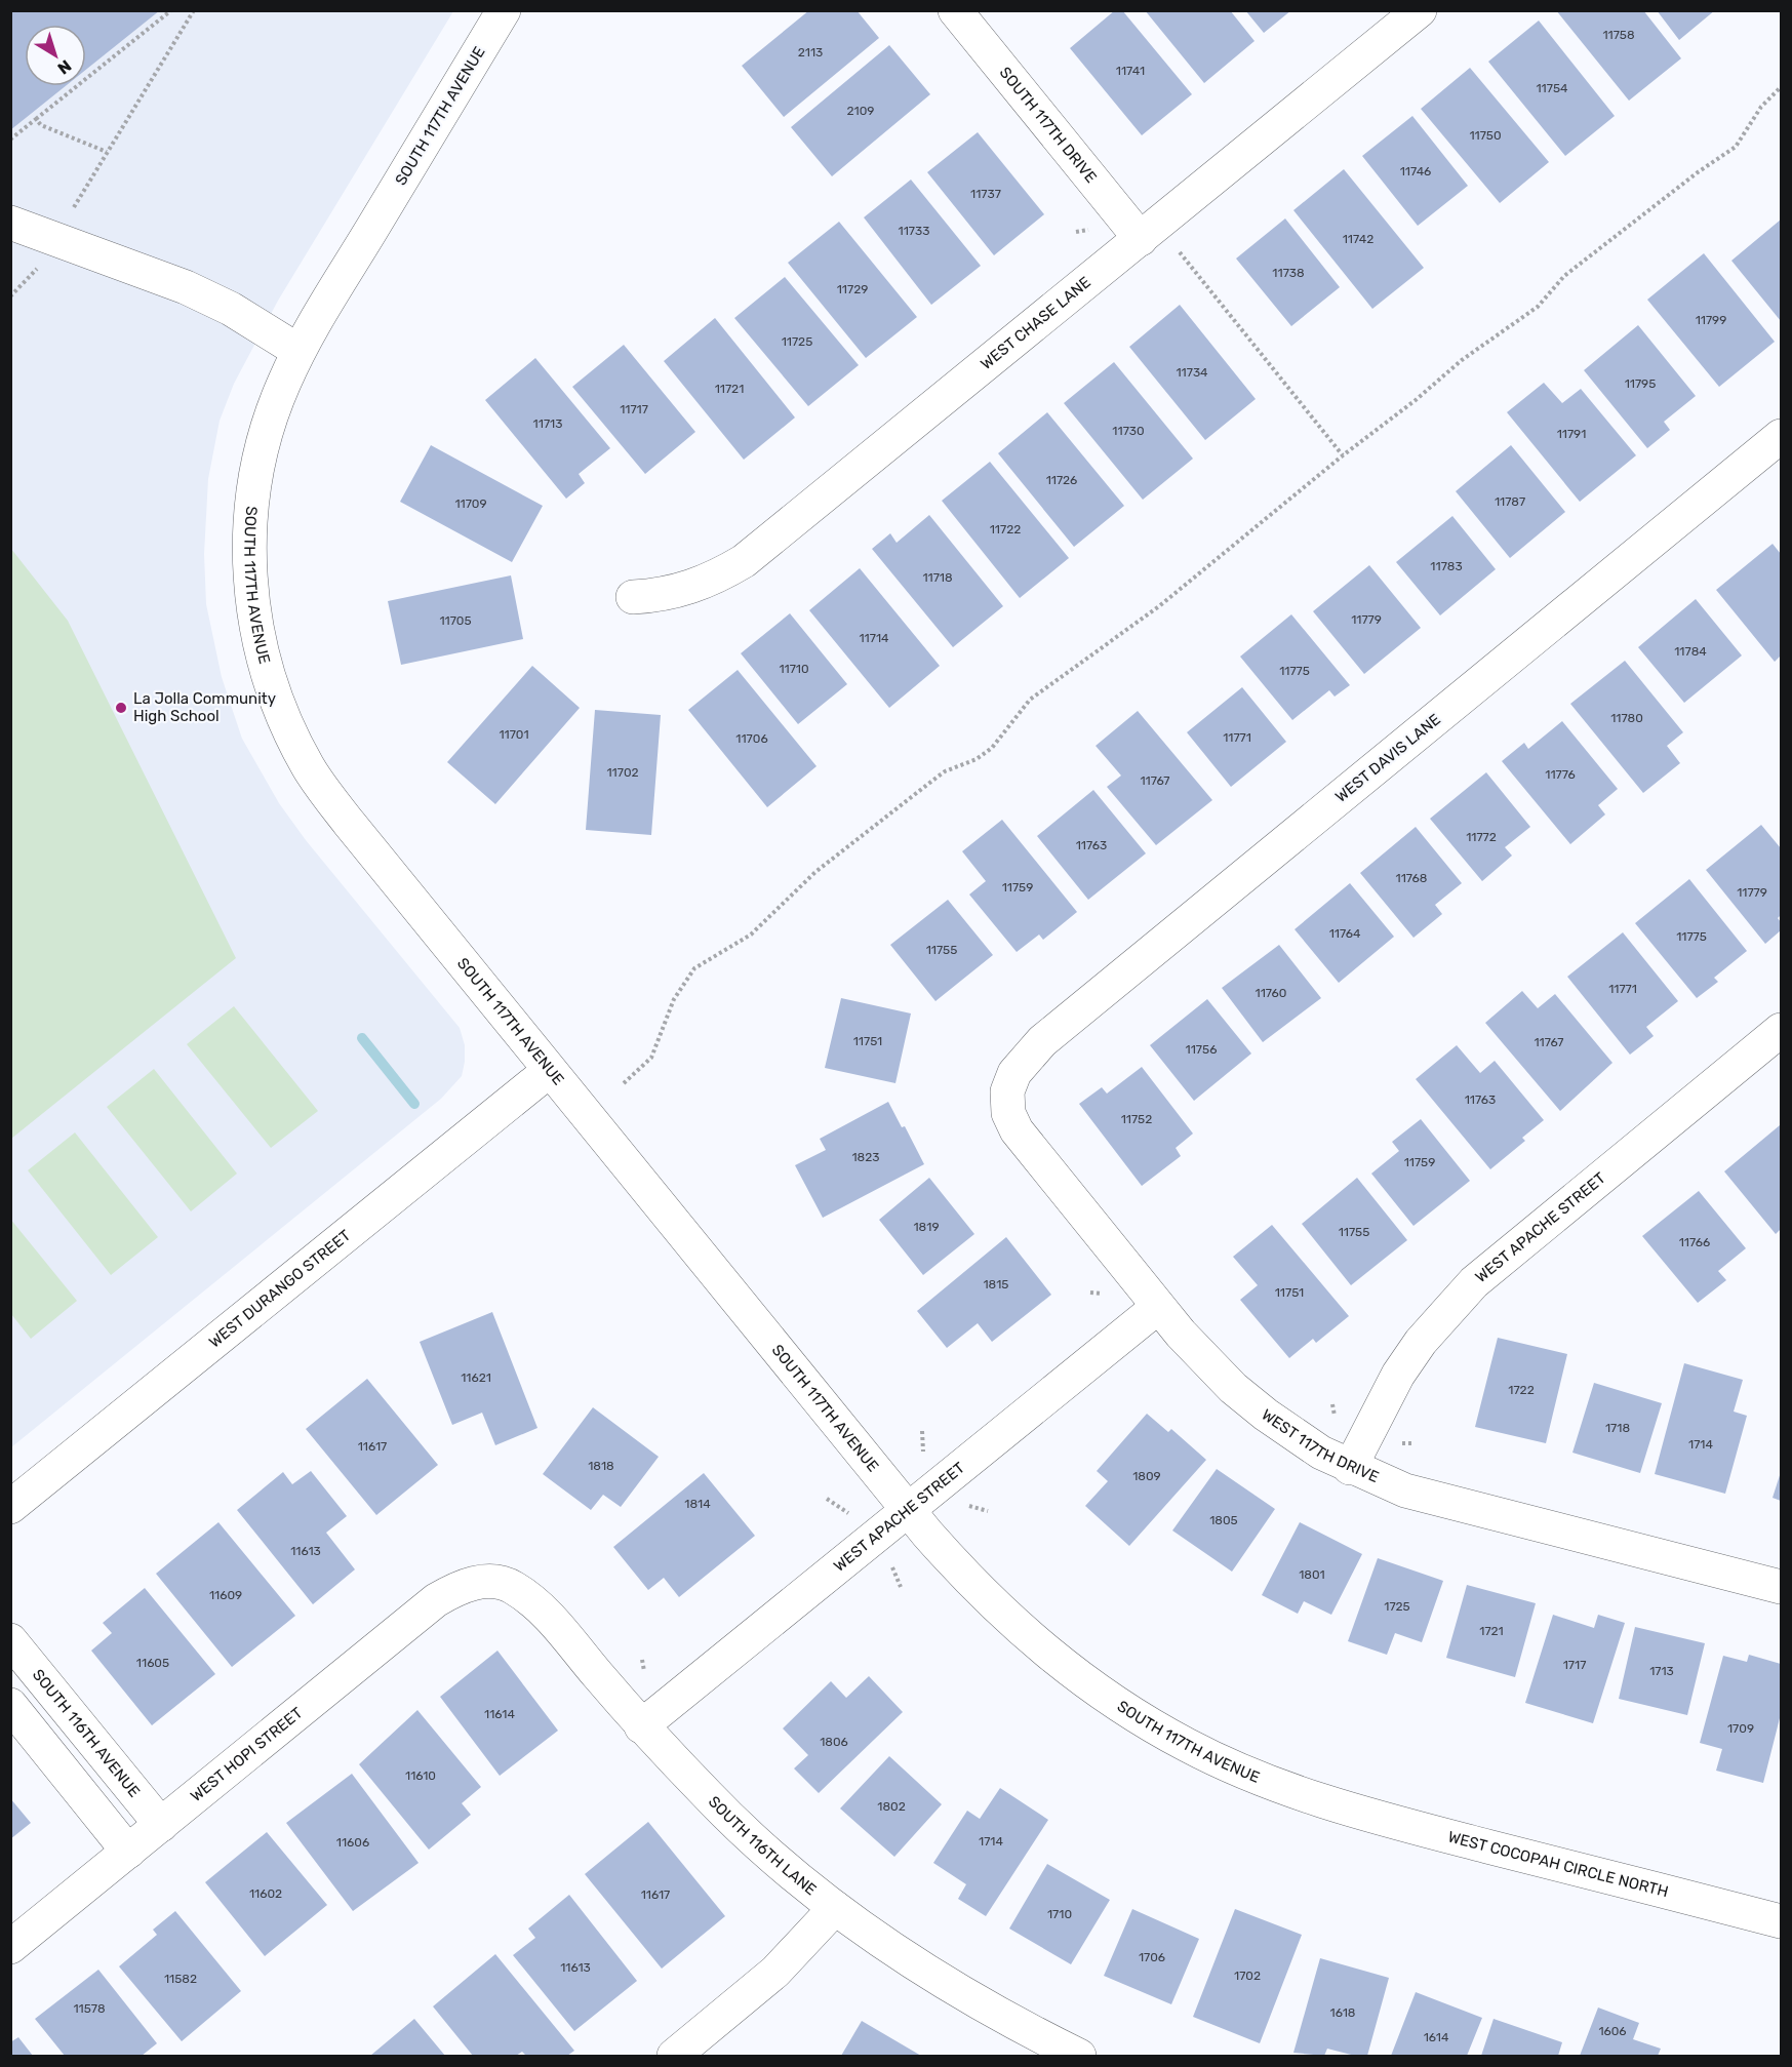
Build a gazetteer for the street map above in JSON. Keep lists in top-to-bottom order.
{
  "streets": {
    "street": [
      "SOUTH 117TH AVENUE",
      "SOUTH 117TH DRIVE",
      "WEST CHASE LANE",
      "WEST DAVIS LANE",
      "WEST APACHE STREET",
      "WEST DURANGO STREET",
      "WEST 117TH DRIVE",
      "SOUTH 116TH AVENUE",
      "WEST HOPI STREET",
      "SOUTH 116TH LANE",
      "WEST COCOPAH CIRCLE NORTH"
    ]
  },
  "crossings": [
    ["SOUTH 117TH AVENUE", "WEST APACHE STREET"],
    ["SOUTH 117TH AVENUE", "WEST DURANGO STREET"],
    ["SOUTH 117TH AVENUE", "WEST COCOPAH CIRCLE NORTH"],
    ["SOUTH 117TH DRIVE", "WEST CHASE LANE"],
    ["WEST DAVIS LANE", "WEST 117TH DRIVE"],
    ["WEST APACHE STREET", "WEST 117TH DRIVE"],
    ["WEST APACHE STREET", "SOUTH 116TH LANE"],
    ["SOUTH 116TH AVENUE", "WEST HOPI STREET"],
    ["WEST HOPI STREET", "SOUTH 116TH LANE"]
  ],
  "places": ["La Jolla Community High School"],
  "house_numbers": [
    "11758",
    "2113",
    "11741",
    "11754",
    "2109",
    "11750",
    "11746",
    "11737",
    "11733",
    "11742",
    "11738",
    "11729",
    "11799",
    "11725",
    "11734",
    "11795",
    "11721",
    "11717",
    "11713",
    "11730",
    "11791",
    "11726",
    "11787",
    "11709",
    "11722",
    "11783",
    "11718",
    "11779",
    "11705",
    "11714",
    "11784",
    "11710",
    "11775",
    "11780",
    "11701",
    "11771",
    "11706",
    "11702",
    "11776",
    "11767",
    "11772",
    "11763",
    "11768",
    "11759",
    "11779",
    "11764",
    "11775",
    "11755",
    "11771",
    "11760",
    "11751",
    "11767",
    "11756",
    "11763",
    "11752",
    "1823",
    "11759",
    "1819",
    "11755",
    "11766",
    "1815",
    "11751",
    "11621",
    "1722",
    "1718",
    "1714",
    "11617",
    "1818",
    "1809",
    "1814",
    "1805",
    "11613",
    "1801",
    "11609",
    "1725",
    "1721",
    "11605",
    "1717",
    "1713",
    "11614",
    "1709",
    "1806",
    "11610",
    "1802",
    "1714",
    "11606",
    "11602",
    "11617",
    "1710",
    "1706",
    "11613",
    "1702",
    "11582",
    "11578",
    "1618",
    "1606",
    "1614"
  ],
  "north": "bottom right"
}
